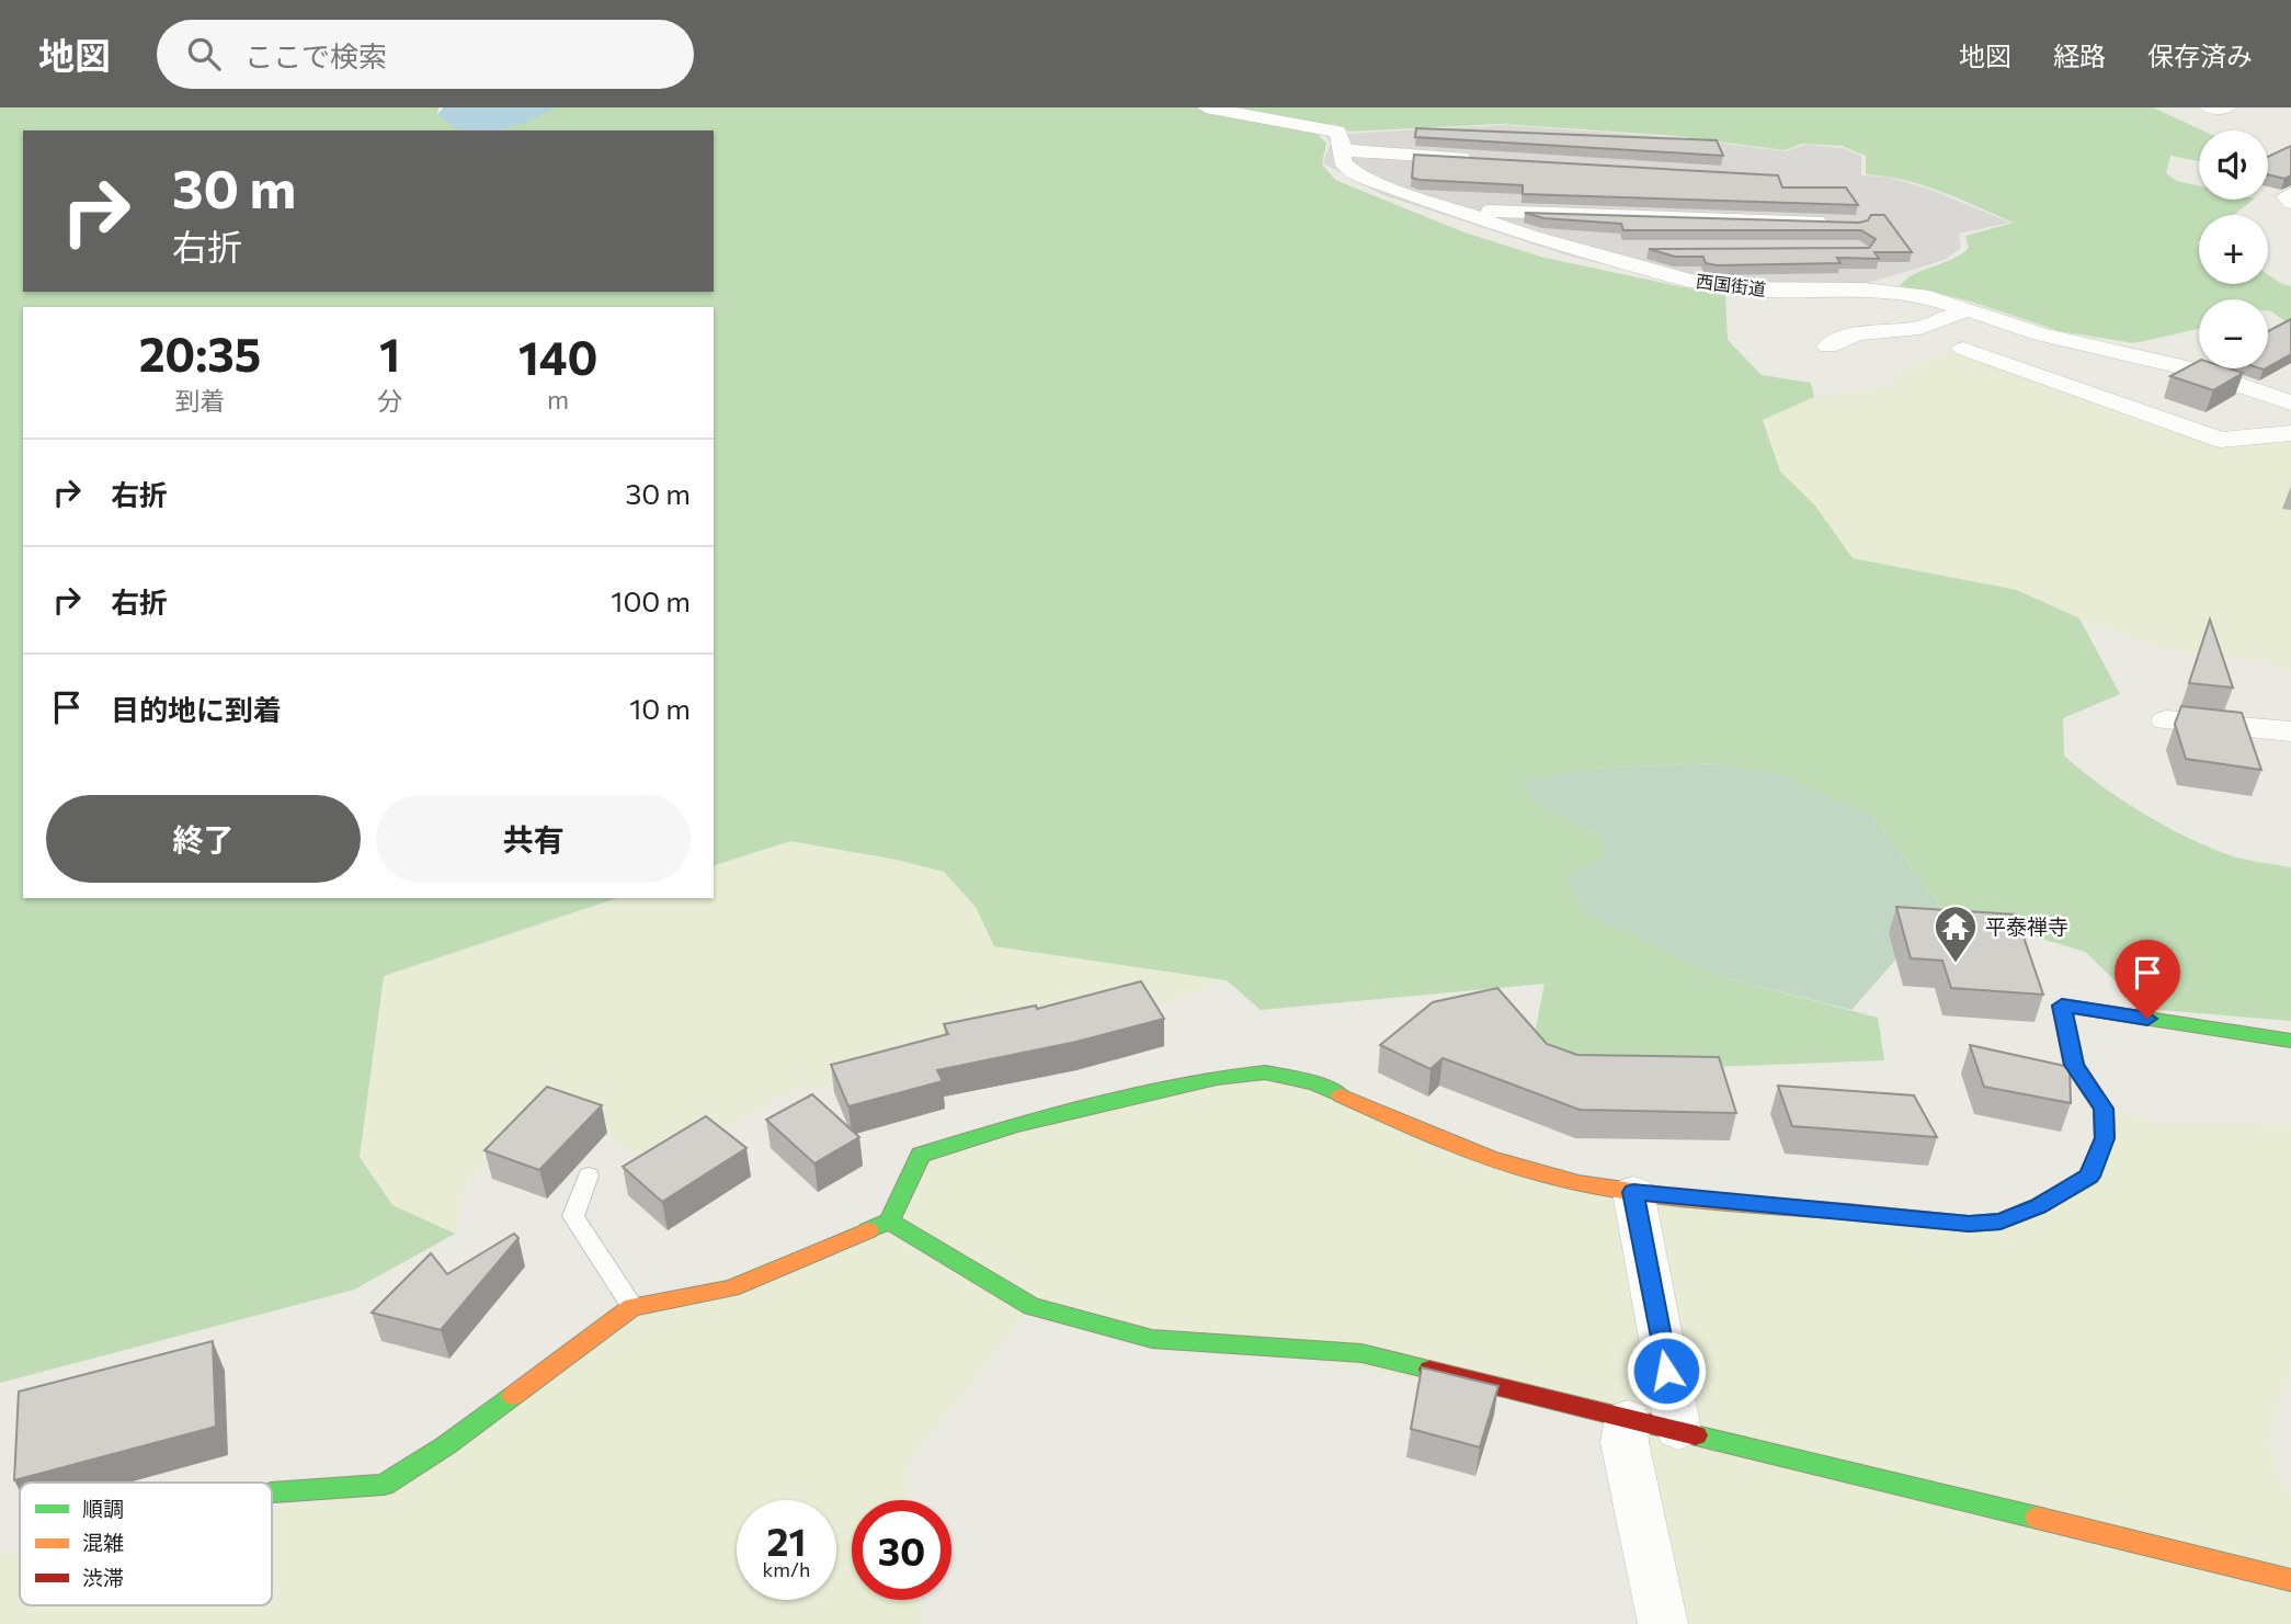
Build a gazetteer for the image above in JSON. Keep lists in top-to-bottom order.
{
  "streets": {
    "street": ["西国街道"]
  },
  "places": {
    "temple": ["平泰禅寺"]
  },
  "legend": ["順調", "混雑", "渋滞"],
  "page": {
    "header": "地図",
    "search": "ここで検索",
    "nav": ["地図", "経路", "保存済み"],
    "map_buttons": ["+", "−"],
    "turn": ["30 m", "右折"],
    "eta": [
      "20:35",
      "到着",
      "1",
      "分",
      "140",
      "m"
    ],
    "list": [
      {
        "name": "右折",
        "value": "30 m"
      },
      {
        "name": "右折",
        "value": "100 m"
      },
      {
        "name": "目的地に到着",
        "value": "10 m"
      }
    ],
    "buttons": ["終了", "共有"],
    "speed": "21 km/h",
    "limit": "30"
  }
}
